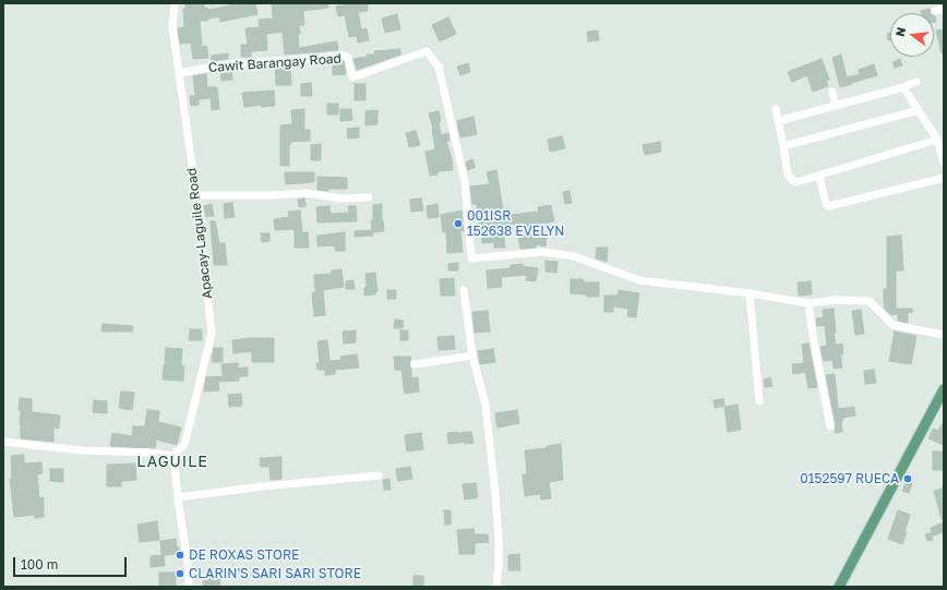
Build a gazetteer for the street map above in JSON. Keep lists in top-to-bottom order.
{
  "streets": {
    "street": ["Cawit Barangay Road", "Apacay-Laguile Road"]
  },
  "crossings": [
    ["Cawit Barangay Road", "Apacay-Laguile Road"]
  ],
  "districts": ["LAGUILE"],
  "places": [
    "001ISR 152638 EVELYN",
    "0152597 RUECA",
    "DE ROXAS STORE",
    "CLARIN'S SARI SARI STORE"
  ],
  "scale_bar": "100 m",
  "north": "left"
}
